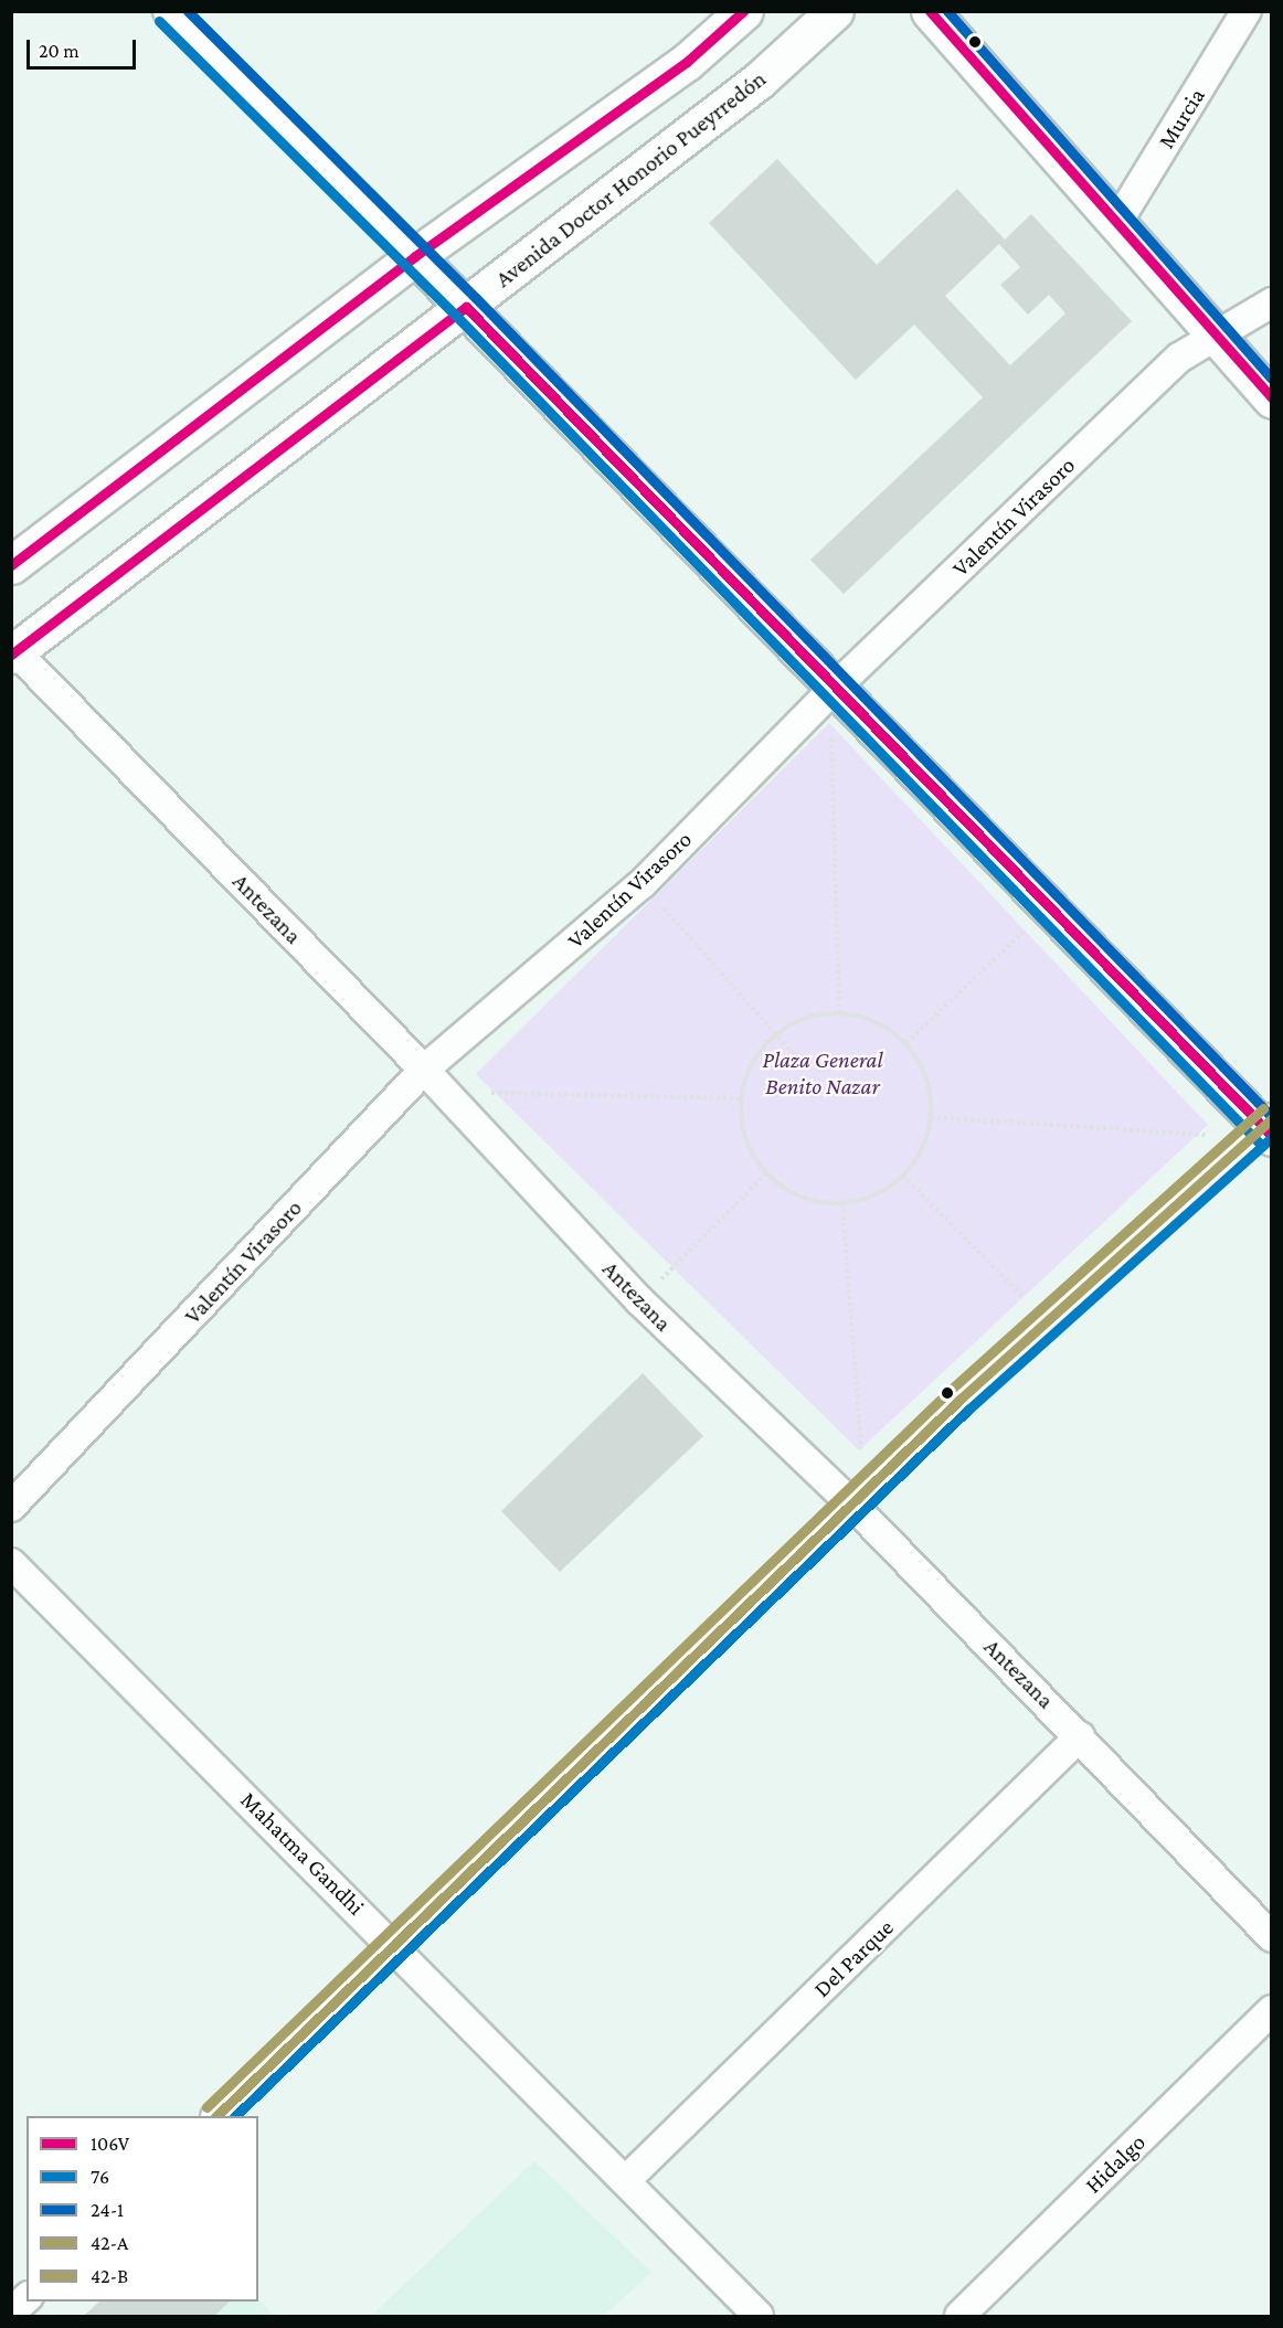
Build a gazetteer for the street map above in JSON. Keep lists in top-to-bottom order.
{
  "streets": {
    "main road": ["Avenida Doctor Honorio Pueyrredón"],
    "street": [
      "Murcia",
      "Valentín Virasoro",
      "Antezana",
      "Mahatma Gandhi",
      "Del Parque",
      "Hidalgo"
    ]
  },
  "crossings": [
    ["Avenida Doctor Honorio Pueyrredón", "Antezana"],
    ["Valentín Virasoro", "Antezana"],
    ["Antezana", "Del Parque"],
    ["Mahatma Gandhi", "Del Parque"]
  ],
  "parks": ["Plaza General Benito Nazar"],
  "lines": [
    "transit line 106V",
    "transit line 24-1",
    "transit line 76",
    "transit line 42-B",
    "transit line 42-A"
  ],
  "legend": [
    "106V",
    "76",
    "24-1",
    "42-A",
    "42-B"
  ],
  "scale_bar": "20 m"
}
